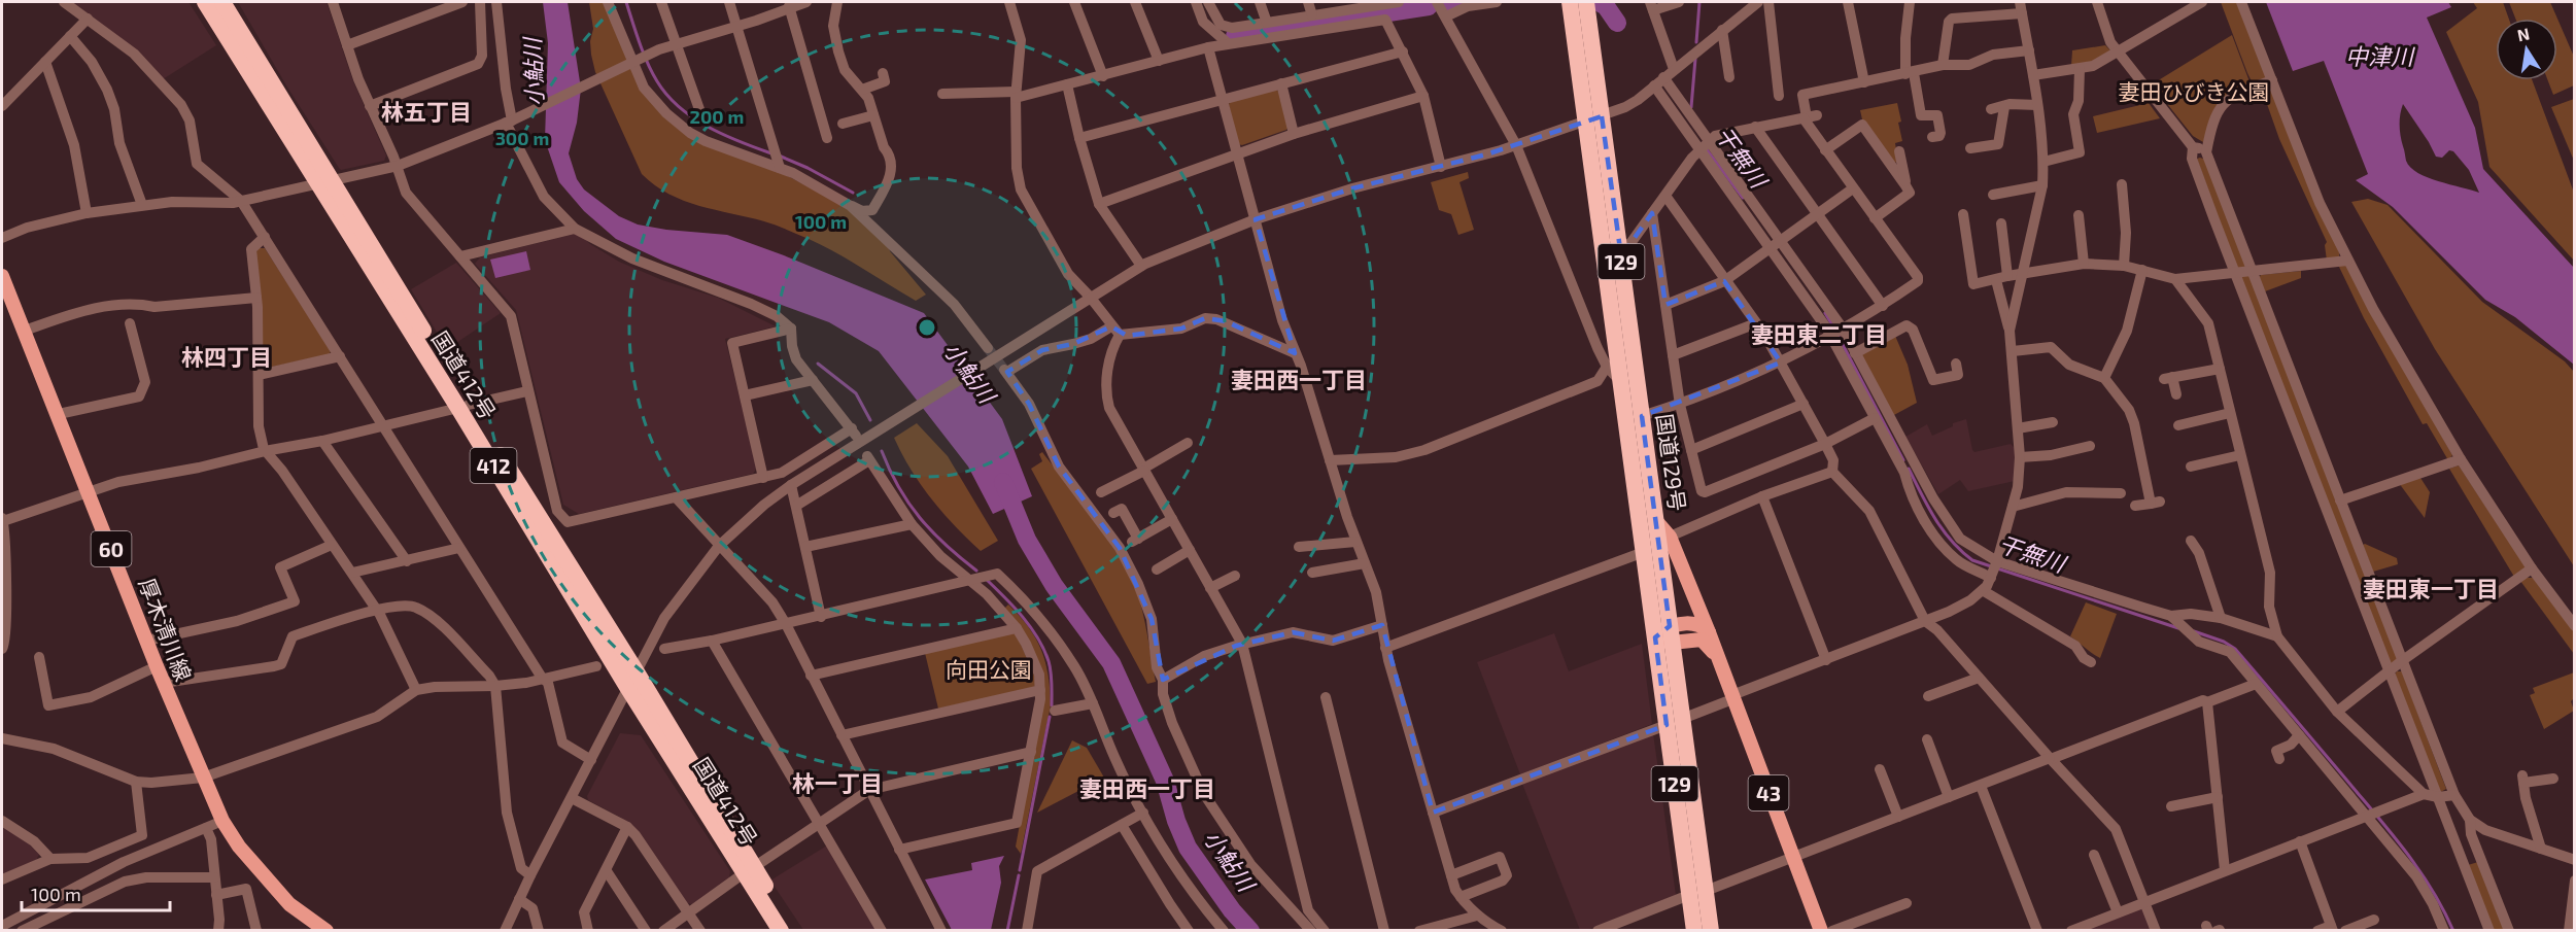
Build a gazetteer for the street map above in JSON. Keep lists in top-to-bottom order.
{
  "streets": {
    "highway": [
      "129",
      "国道412号",
      "国道129号",
      "412"
    ],
    "main road": ["60", "厚木清川線", "43"]
  },
  "crossings": [
    ["国道129号", "43"]
  ],
  "districts": [
    "林五丁目",
    "妻田東二丁目",
    "林四丁目",
    "妻田西一丁目",
    "妻田東一丁目",
    "林一丁目",
    "妻田西一丁目"
  ],
  "water": ["中津川", "小鮎川", "干無川"],
  "parks": ["妻田ひびき公園", "向田公園"],
  "scale_bar": "100 m",
  "north": "top",
  "rings": ["200 m", "300 m", "100 m"]
}
